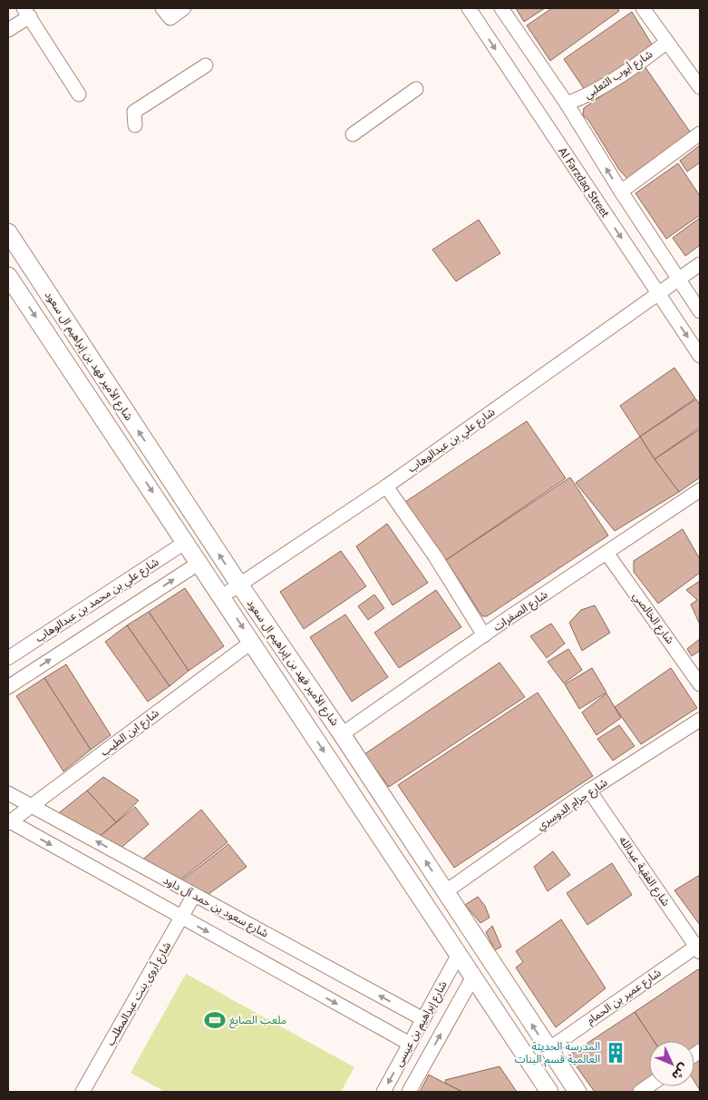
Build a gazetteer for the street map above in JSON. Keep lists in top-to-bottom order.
{
  "streets": {
    "main road": ["شارع الأمير فهد بن إبراهيم ال سعود"],
    "street": [
      "شارع أيوب الثعلبي",
      "Al Farzdaq Street",
      "شارع علي بن عبدالوهاب",
      "شارع علي بن محمد بن عبدالوهاب",
      "شارع الصفرات",
      "شارع الخالصي",
      "شارع ابن الطيب",
      "شارع حزام الدوسري",
      "شارع الفقية عبدالله",
      "شارع سعود بن حمد آل داود",
      "شارع أروى بنت عبدالمطلب",
      "شارع عمير بن الحمام",
      "شارع إبراهيم بن عيسى"
    ]
  },
  "crossings": [
    ["Al Farzdaq Street", "شارع علي بن عبدالوهاب"],
    ["شارع الأمير فهد بن إبراهيم ال سعود", "شارع علي بن عبدالوهاب"],
    ["شارع الأمير فهد بن إبراهيم ال سعود", "شارع علي بن محمد بن عبدالوهاب"],
    ["شارع الأمير فهد بن إبراهيم ال سعود", "شارع الصفرات"],
    ["شارع الأمير فهد بن إبراهيم ال سعود", "شارع ابن الطيب"],
    ["شارع الأمير فهد بن إبراهيم ال سعود", "شارع حزام الدوسري"],
    ["شارع الأمير فهد بن إبراهيم ال سعود", "شارع عمير بن الحمام"],
    ["شارع الأمير فهد بن إبراهيم ال سعود", "شارع إبراهيم بن عيسى"],
    ["شارع الصفرات", "شارع الخالصي"],
    ["شارع ابن الطيب", "شارع سعود بن حمد آل داود"],
    ["شارع حزام الدوسري", "شارع الفقية عبدالله"],
    ["شارع الفقية عبدالله", "شارع عمير بن الحمام"],
    ["شارع سعود بن حمد آل داود", "شارع أروى بنت عبدالمطلب"],
    ["شارع سعود بن حمد آل داود", "شارع إبراهيم بن عيسى"]
  ],
  "places": {
    "sports": ["ملعب الصايغ"],
    "building": ["المدرسة الحديثة العالمية قسم البنات"]
  },
  "north": "bottom right"
}
